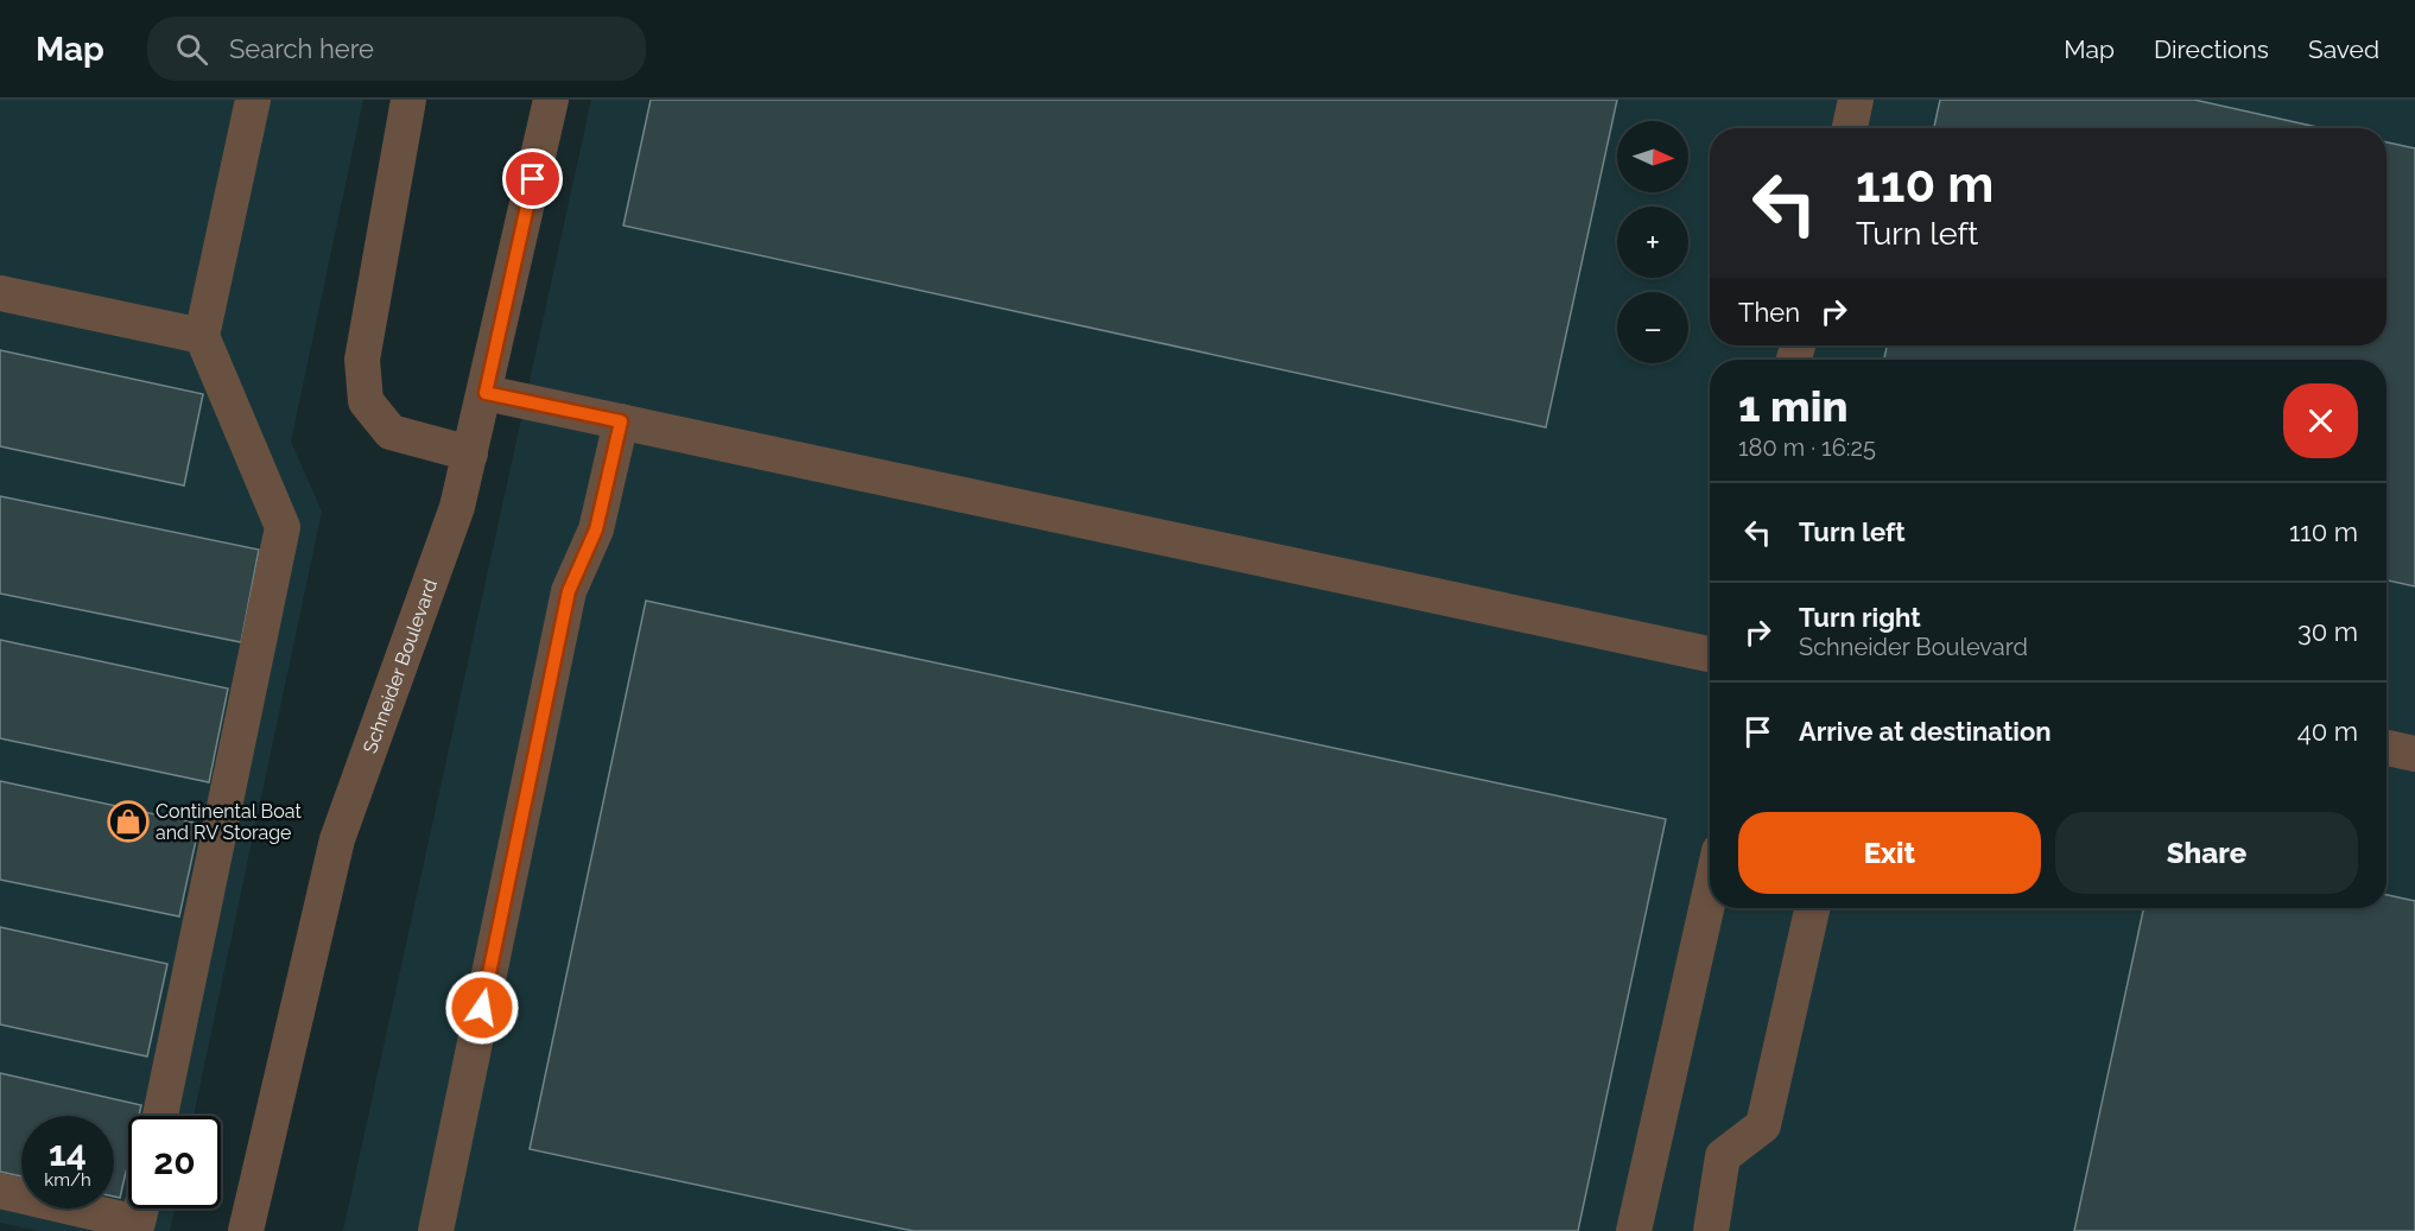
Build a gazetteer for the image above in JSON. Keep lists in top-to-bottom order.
{
  "streets": {
    "street": ["Schneider Boulevard"]
  },
  "places": {
    "shop": ["Continental Boat and RV Storage"]
  },
  "north": "right",
  "page": {
    "header": "Map",
    "search": "Search here",
    "nav": ["Map", "Directions", "Saved"],
    "map_buttons": ["+", "−"],
    "turn": ["110 m", "Turn left"],
    "then": "Then",
    "heading": ["1 min", "180 m · 16:25"],
    "list": [
      {
        "name": "Turn left",
        "value": "110 m"
      },
      {
        "name": "Turn right",
        "note": "Schneider Boulevard",
        "value": "30 m"
      },
      {
        "name": "Arrive at destination",
        "value": "40 m"
      }
    ],
    "buttons": ["Exit", "Share"],
    "speed": "14 km/h",
    "limit": "20"
  }
}
